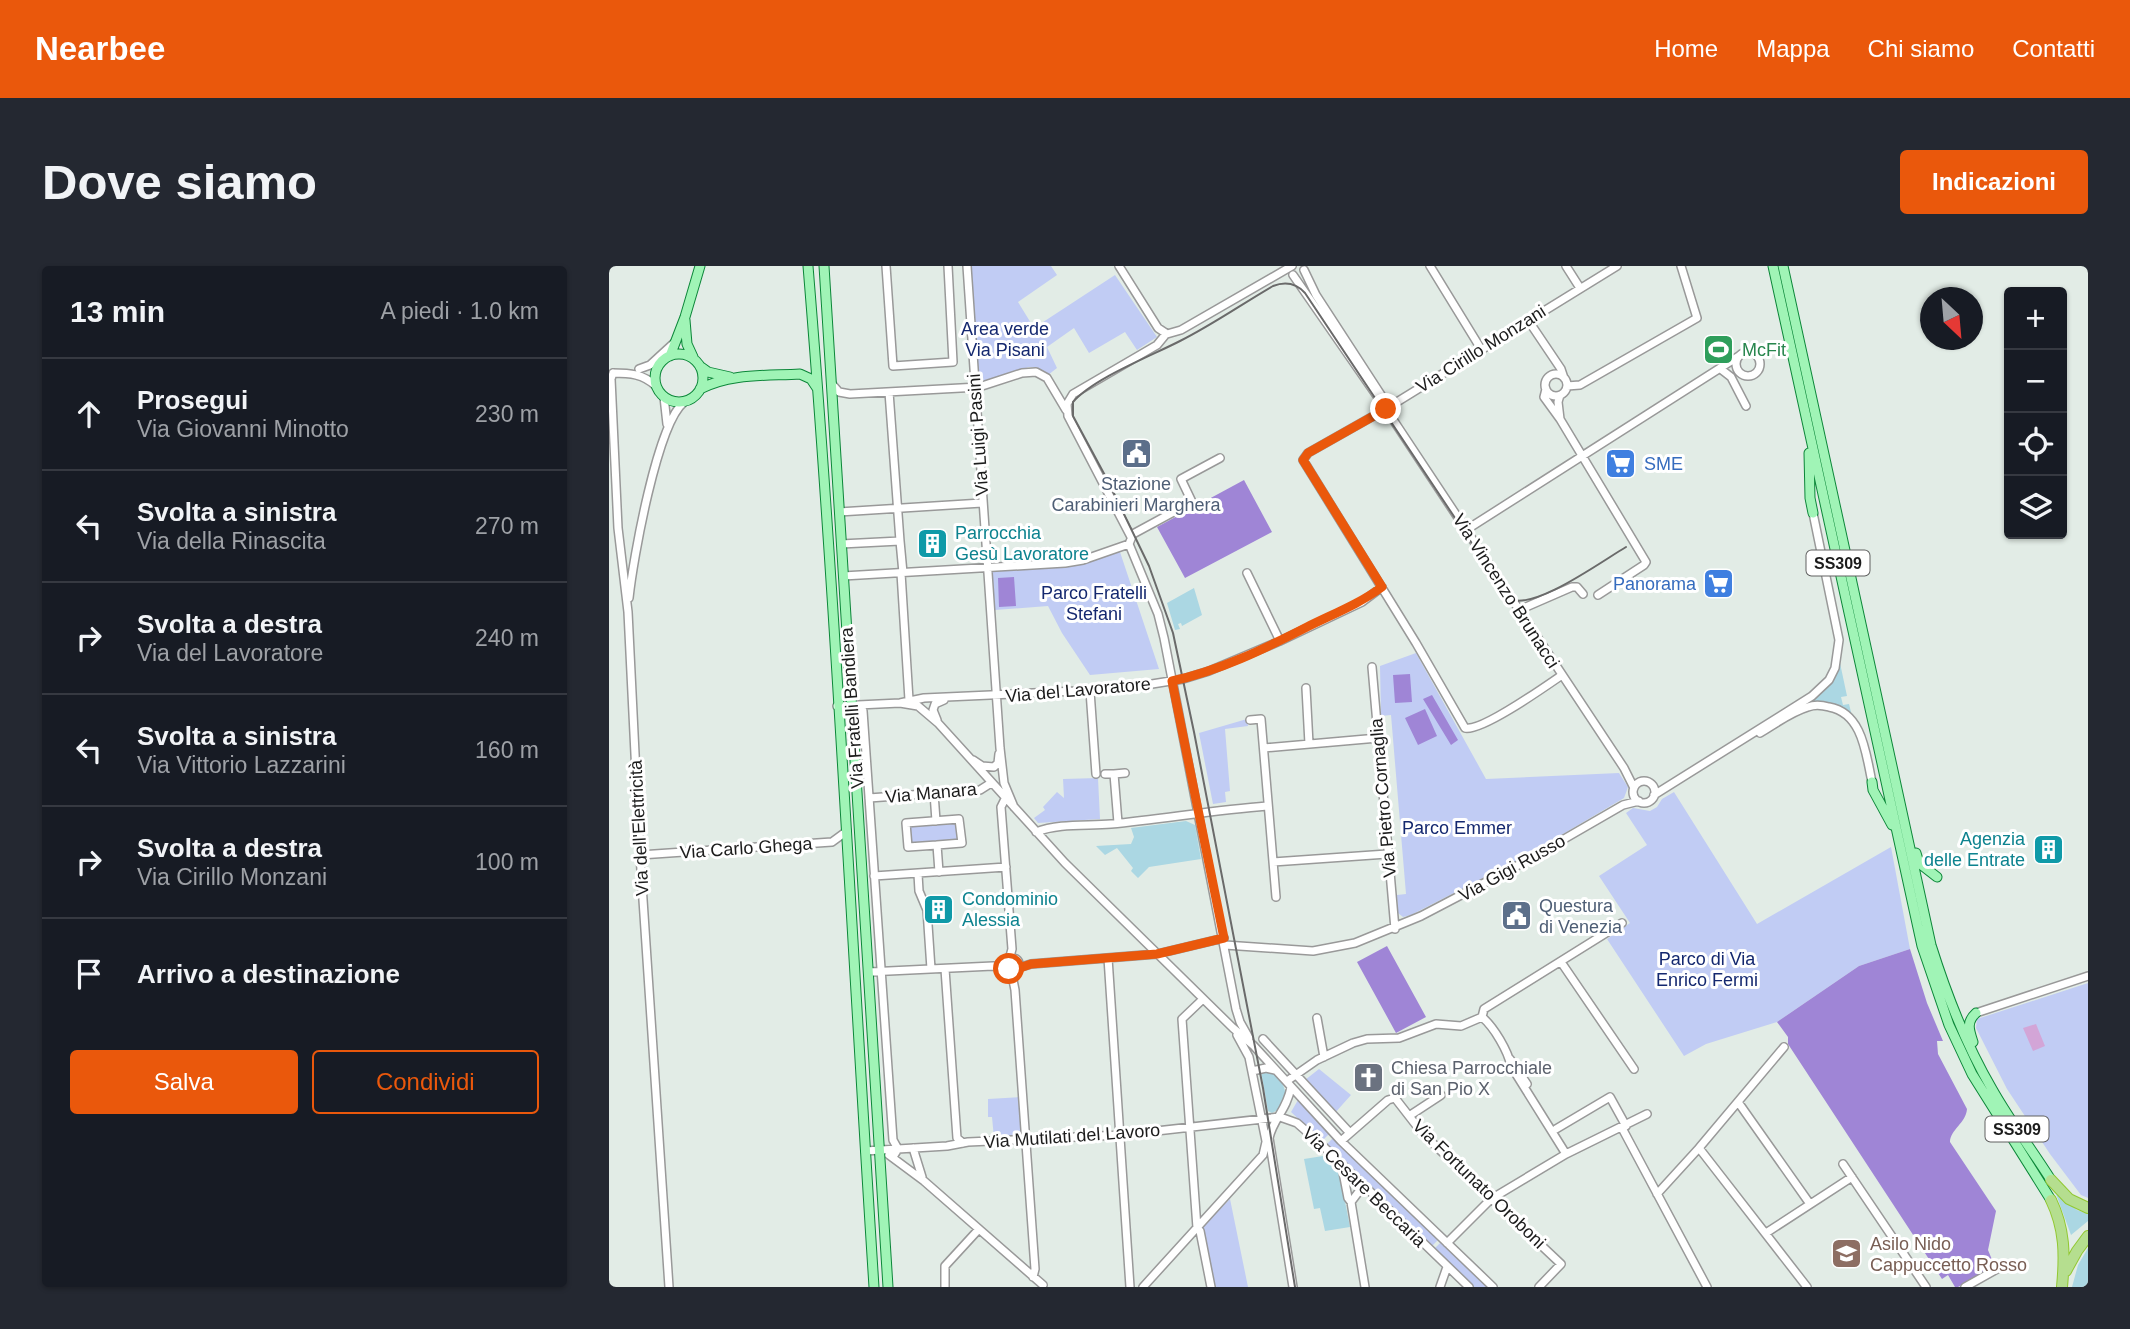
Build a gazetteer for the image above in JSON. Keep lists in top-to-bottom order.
{
  "streets": {
    "highway": ["SS309"],
    "main road": ["Via Fratelli Bandiera"],
    "street": [
      "Via Cirillo Monzani",
      "Via Luigi Pasini",
      "Via Vincenzo Brunacci",
      "Via del Lavoratore",
      "Via Manara",
      "Via Pietro Cornaglia",
      "Via dell'Elettricità",
      "Via Carlo Ghega",
      "Via Gigi Russo",
      "Via Mutilati del Lavoro",
      "Via Fortunato Oroboni",
      "Via Cesare Beccaria"
    ]
  },
  "crossings": [
    ["Via Cirillo Monzani", "Via Vincenzo Brunacci"],
    ["Via Cirillo Monzani", "Via del Lavoratore"],
    ["Via Luigi Pasini", "Via del Lavoratore"],
    ["Via Vincenzo Brunacci", "Via Gigi Russo"],
    ["Via del Lavoratore", "Via Fratelli Bandiera"],
    ["Via Fratelli Bandiera", "Via Manara"],
    ["Via Fratelli Bandiera", "Via Carlo Ghega"],
    ["Via Pietro Cornaglia", "Via Gigi Russo"],
    ["Via dell'Elettricità", "Via Carlo Ghega"],
    ["Via Mutilati del Lavoro", "Via Cesare Beccaria"],
    ["Via Fortunato Oroboni", "Via Cesare Beccaria"]
  ],
  "parks": [
    "Area verde Via Pisani",
    "Parco Fratelli Stefani",
    "Parco Emmer",
    "Parco di Via Enrico Fermi"
  ],
  "places": {
    "sports": ["McFit"],
    "public building": ["Stazione Carabinieri Marghera", "Questura di Venezia"],
    "supermarket": ["SME", "Panorama"],
    "building": ["Parrocchia Gesù Lavoratore", "Agenzia delle Entrate", "Condominio Alessia"],
    "church": ["Chiesa Parrocchiale di San Pio X"],
    "school or university": ["Asilo Nido Cappuccetto Rosso"]
  },
  "north": "bottom right",
  "page": {
    "header": "Nearbee",
    "nav": [
      "Home",
      "Mappa",
      "Chi siamo",
      "Contatti"
    ],
    "buttons": [
      "Indicazioni",
      ["Salva", "Condividi"]
    ],
    "title": "Dove siamo",
    "heading": ["13 min", "A piedi · 1.0 km"],
    "map_buttons": ["+", "−"],
    "list": [
      ["Prosegui", "Via Giovanni Minotto", "230 m"],
      ["Svolta a sinistra", "Via della Rinascita", "270 m"],
      ["Svolta a destra", "Via del Lavoratore", "240 m"],
      ["Svolta a sinistra", "Via Vittorio Lazzarini", "160 m"],
      ["Svolta a destra", "Via Cirillo Monzani", "100 m"],
      "Arrivo a destinazione"
    ]
  }
}
